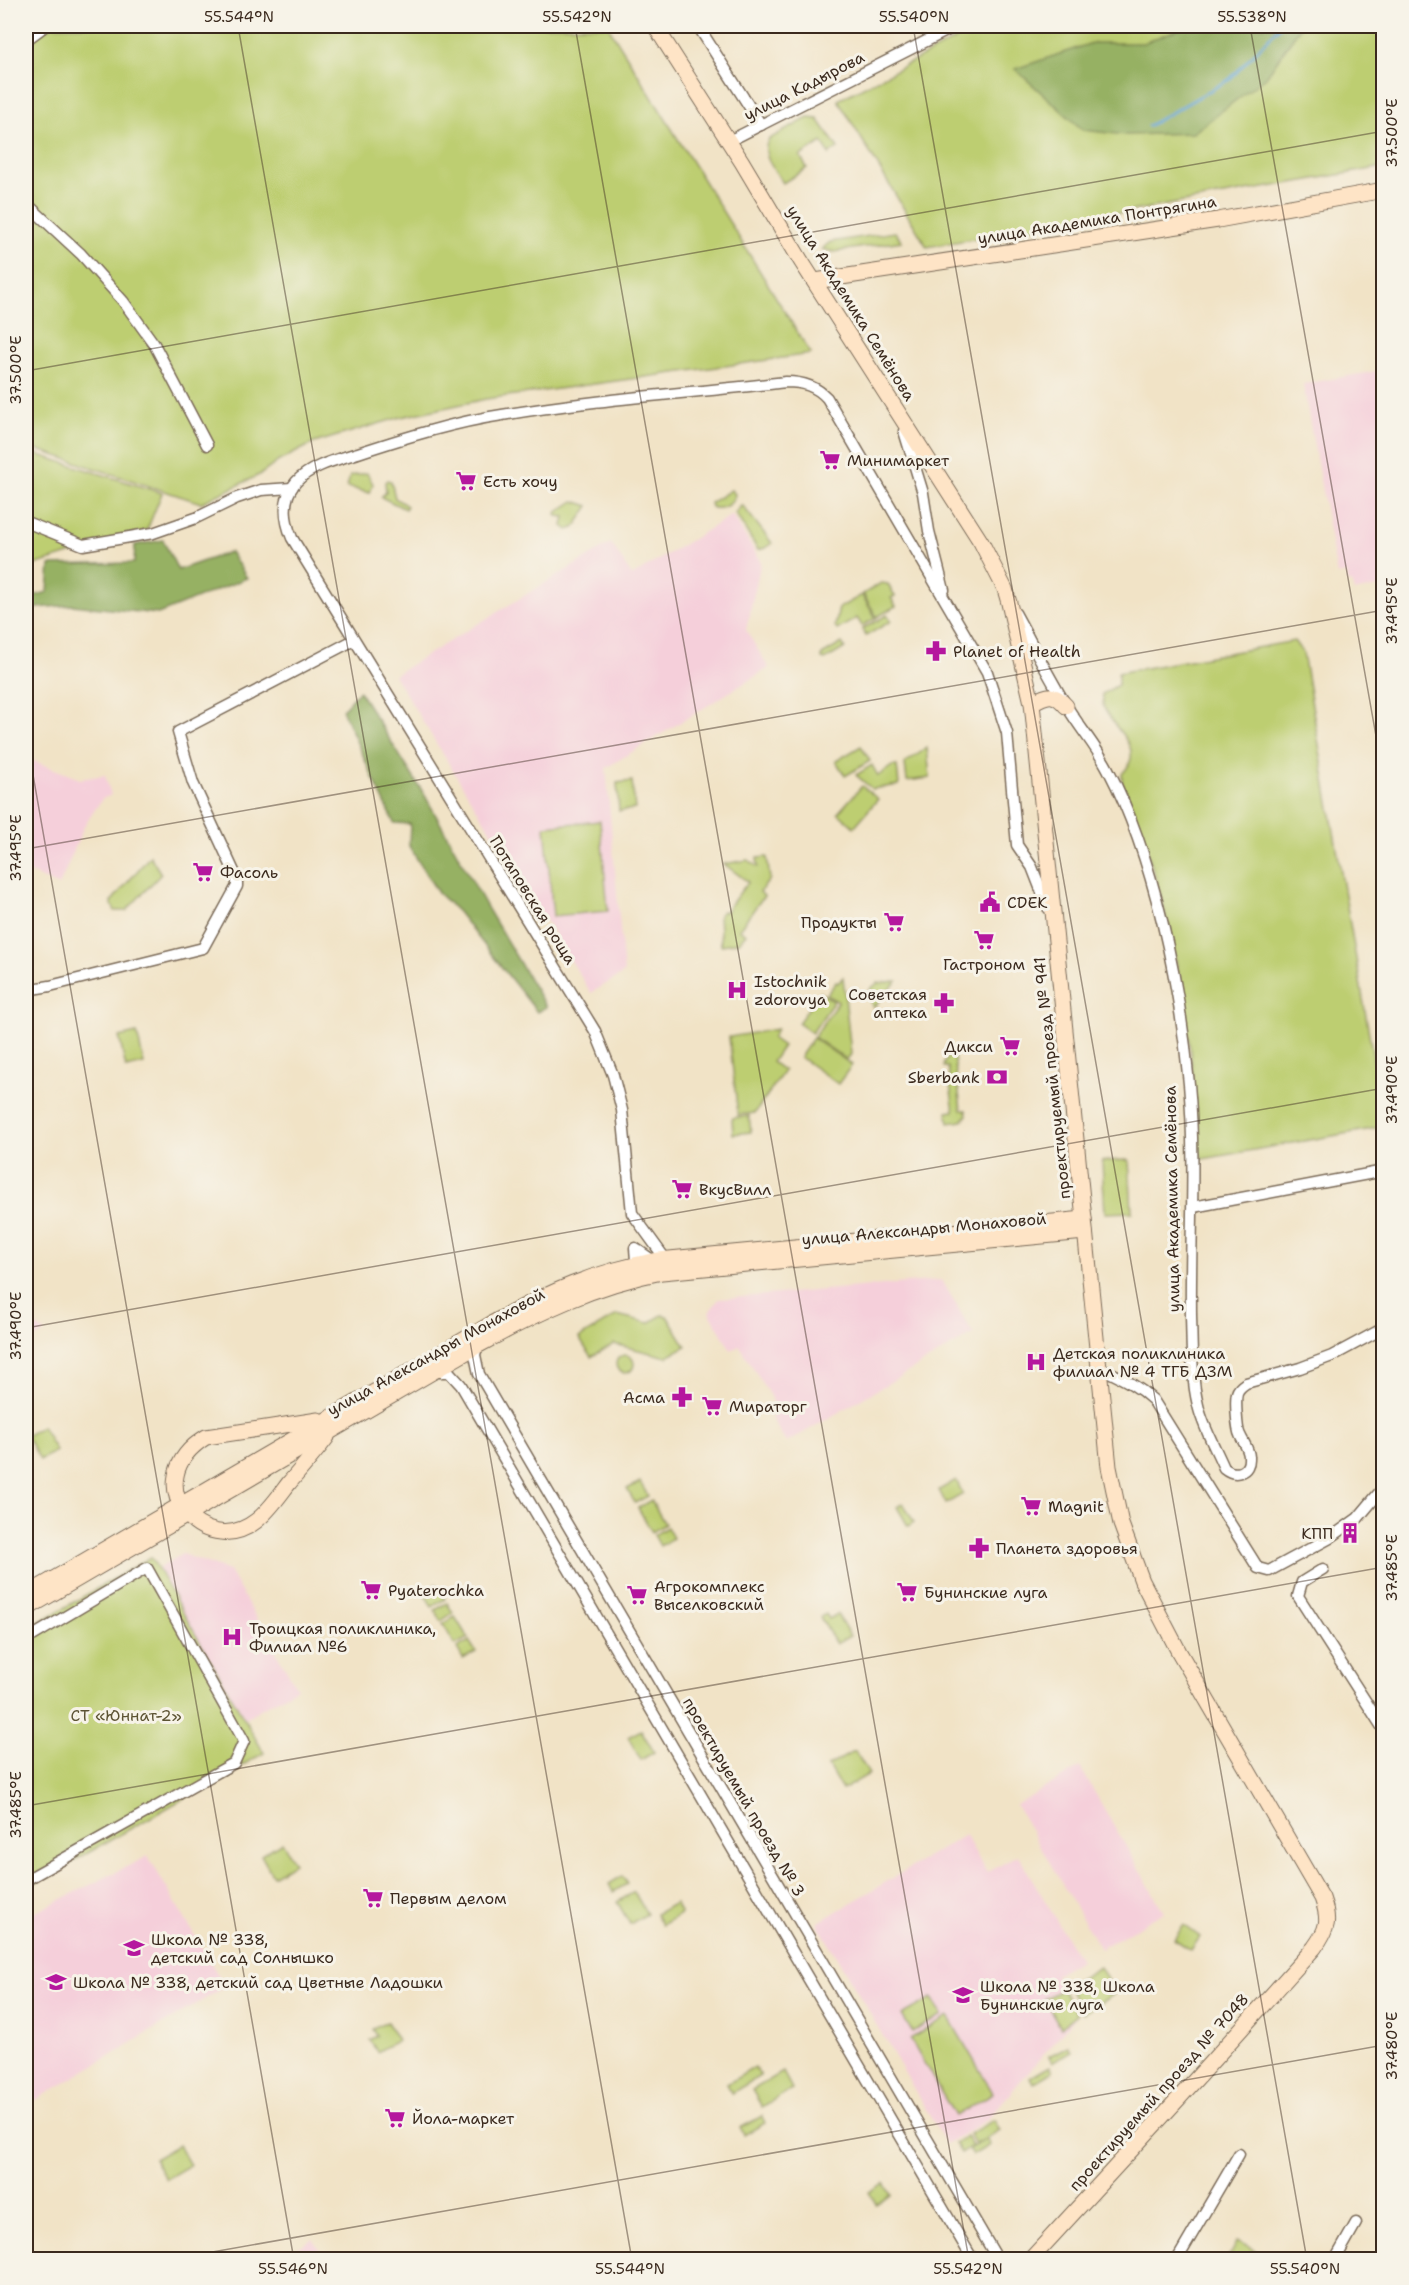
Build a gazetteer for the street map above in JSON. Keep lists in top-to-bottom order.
{
  "streets": {
    "main road": [
      "улица Академика Понтрягина",
      "улица Академика Семёнова",
      "проектируемый проезд № 941",
      "улица Александры Монаховой",
      "проектируемый проезд № 7048"
    ],
    "street": ["улица Кадырова", "Потаповская роща", "проектируемый проезд № 3"]
  },
  "crossings": [
    ["улица Кадырова", "улица Академика Семёнова"],
    ["улица Академика Понтрягина", "улица Академика Семёнова"],
    ["улица Академика Семёнова", "проектируемый проезд № 941"],
    ["Потаповская роща", "улица Александры Монаховой"],
    ["проектируемый проезд № 941", "улица Александры Монаховой"],
    ["улица Александры Монаховой", "проектируемый проезд № 3"]
  ],
  "parks": ["СТ «Юннат-2»"],
  "places": {
    "supermarket": [
      "Минимаркет",
      "Есть хочу",
      "Фасоль",
      "Продукты",
      "Гастроном",
      "Дикси",
      "ВкусВилл",
      "Мираторг",
      "Magnit",
      "Pyaterochka",
      "Бунинские луга",
      "Агрокомплекс Выселковский",
      "Первым делом",
      "Йола-маркет"
    ],
    "pharmacy": [
      "Planet of Health",
      "Советская аптека",
      "Асма",
      "Планета здоровья"
    ],
    "public building": ["CDEK"],
    "hospital": ["Istochnik zdorovya", "Детская поликлиника филиал № 4 ТГБ ДЗМ", "Троицкая поликлиника, Филиал №6"],
    "bank": ["Sberbank"],
    "building": ["КПП"],
    "school or university": ["Школа № 338, детский сад Солнышко", "Школа № 338, детский сад Цветные Ладошки", "Школа № 338, Школа Бунинские луга"]
  },
  "coordinates": [
    "55.544°N",
    "55.542°N",
    "55.540°N",
    "55.538°N",
    "37.500°E",
    "37.495°E",
    "37.490°E",
    "37.485°E",
    "37.480°E",
    "55.546°N"
  ]
}
